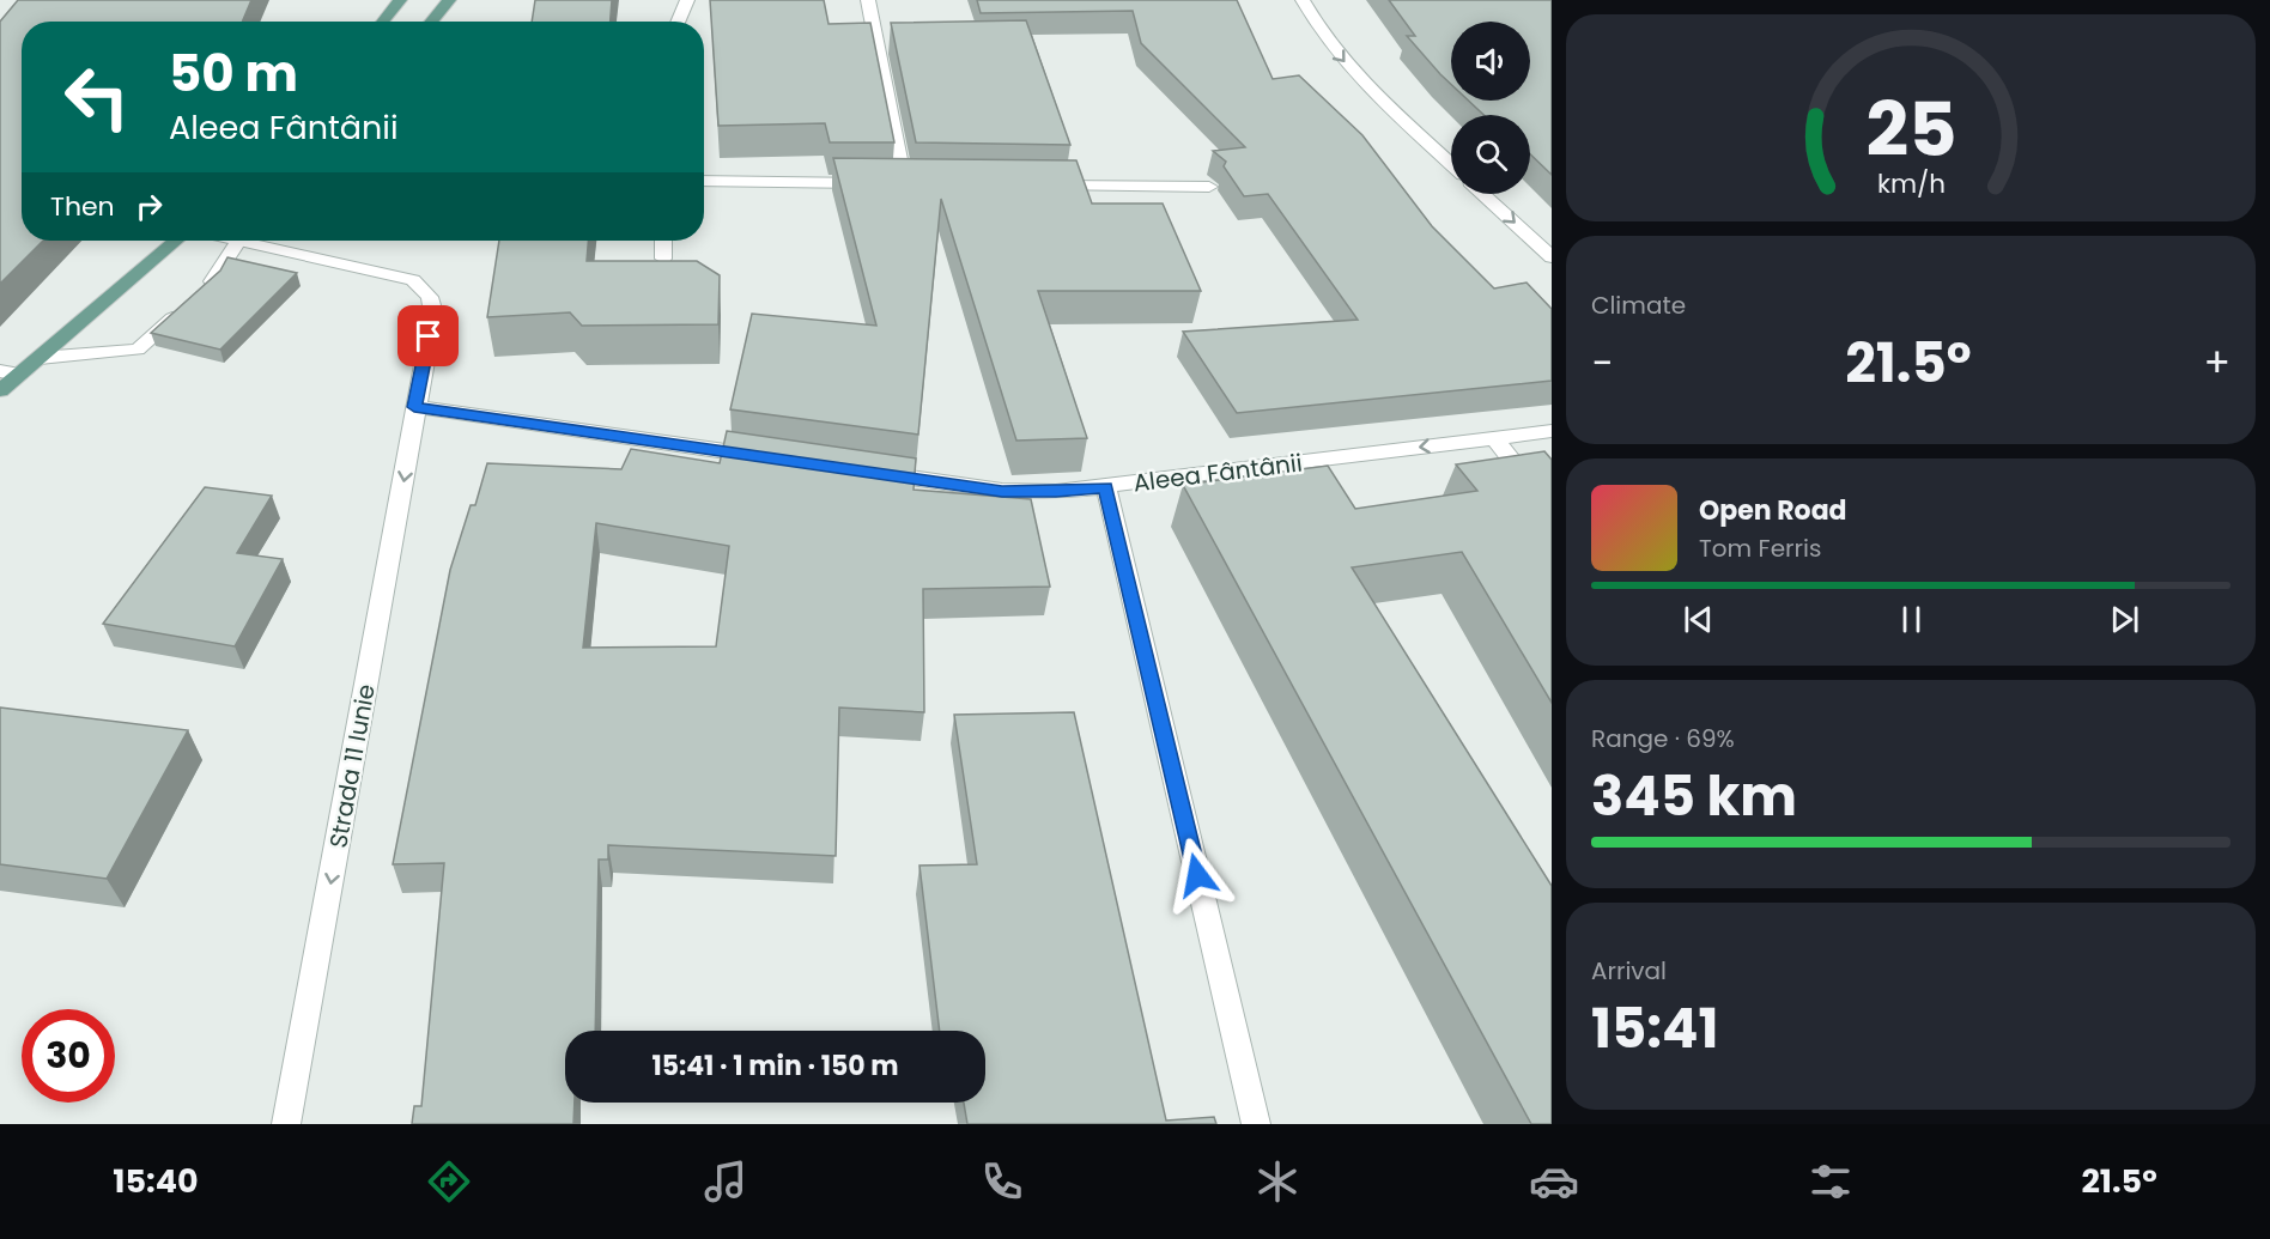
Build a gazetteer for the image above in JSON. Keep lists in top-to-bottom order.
{
  "streets": {
    "street": ["Aleea Fântânii", "Strada 11 Iunie"]
  },
  "one_way": ["Aleea Fântânii", "Strada 11 Iunie"],
  "page": {
    "turn": ["50 m", "Aleea Fântânii"],
    "then": "Then",
    "tile": [
      "Climate",
      ["Range · 69%", "345 km"],
      ["Arrival", "15:41"]
    ],
    "heat": ["−", "21.5°", "+"],
    "song": ["Open Road", "Tom Ferris"],
    "limit": "30",
    "trip": "15:41 · 1 min · 150 m",
    "tabs": ["15:40", "21.5°"],
    "gauge": ["25", "km/h"]
  }
}
